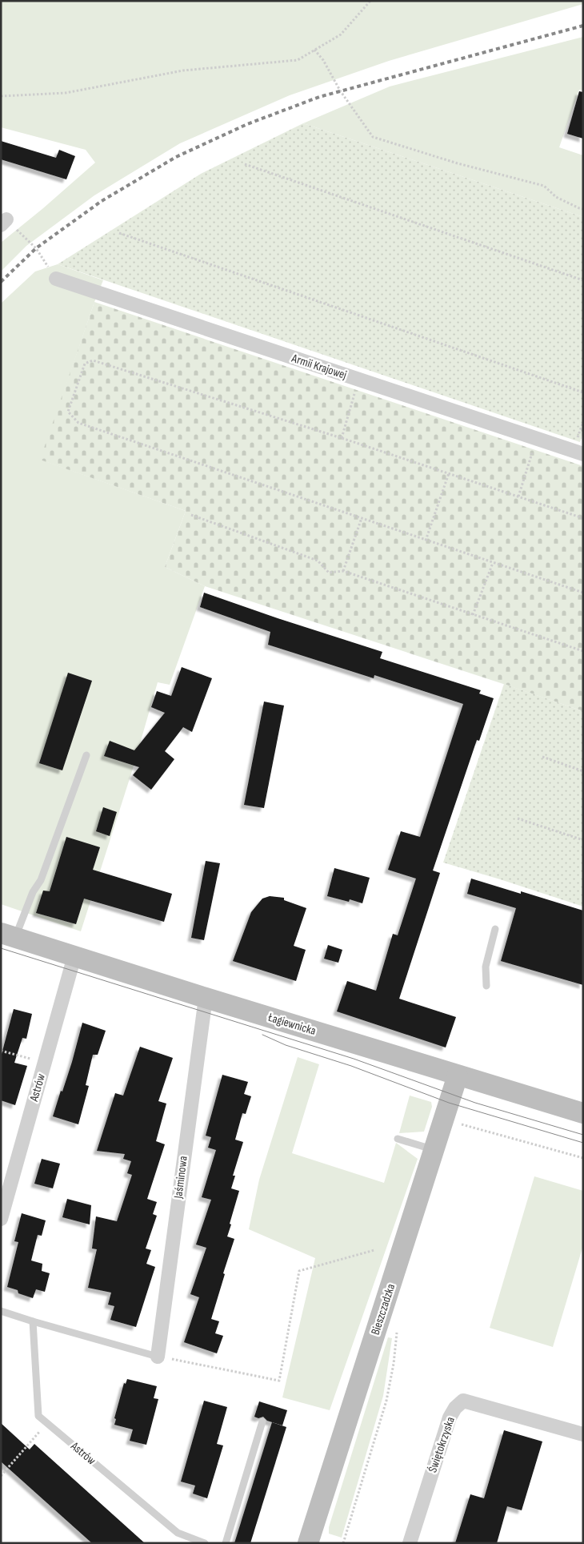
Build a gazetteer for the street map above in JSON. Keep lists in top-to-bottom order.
{
  "streets": {
    "street": [
      "Armii Krajowej",
      "Łagiewnicka",
      "Astrów",
      "Jaśminowa",
      "Bieszczadzka",
      "Świętokrzyska"
    ]
  },
  "crossings": [
    ["Łagiewnicka", "Astrów"],
    ["Łagiewnicka", "Jaśminowa"],
    ["Łagiewnicka", "Bieszczadzka"]
  ]
}
